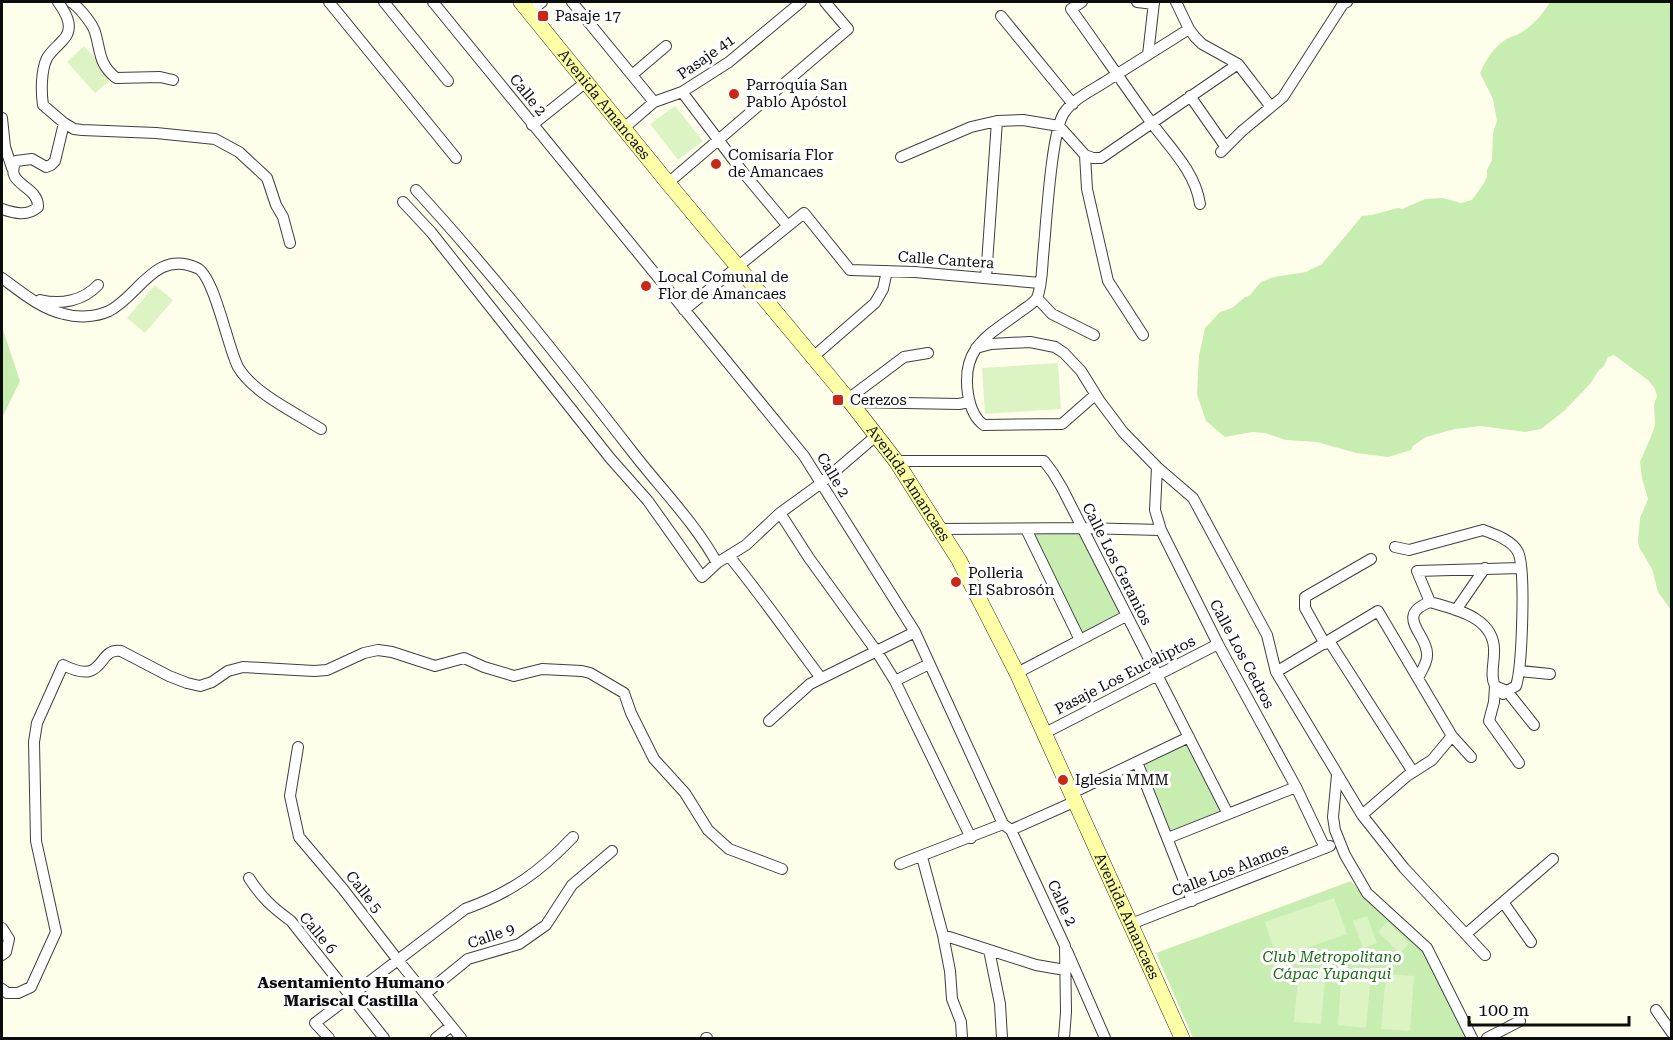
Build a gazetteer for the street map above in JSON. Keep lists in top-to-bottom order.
{
  "streets": {
    "street": [
      "Pasaje 41",
      "Calle 2",
      "Avenida Amancaes",
      "Calle Cantera",
      "Calle Los Geranios",
      "Calle Los Cedros",
      "Pasaje Los Eucaliptos",
      "Calle Los Alamos",
      "Calle 5",
      "Calle 6",
      "Calle 9"
    ]
  },
  "crossings": [
    ["Pasaje 41", "Avenida Amancaes"],
    ["Avenida Amancaes", "Calle Los Geranios"],
    ["Avenida Amancaes", "Pasaje Los Eucaliptos"],
    ["Avenida Amancaes", "Calle Los Alamos"],
    ["Calle Los Geranios", "Pasaje Los Eucaliptos"],
    ["Calle Los Cedros", "Pasaje Los Eucaliptos"],
    ["Calle Los Cedros", "Calle Los Alamos"],
    ["Calle 5", "Calle 9"]
  ],
  "districts": ["Asentamiento Humano Mariscal Castilla"],
  "parks": ["Club Metropolitano Cápac Yupanqui"],
  "places": {
    "transit": ["Pasaje 17", "Cerezos"],
    "other": [
      "Parroquia San Pablo Apóstol",
      "Comisaría Flor de Amancaes",
      "Local Comunal de Flor de Amancaes",
      "Polleria El Sabrosón",
      "Iglesia MMM"
    ]
  },
  "scale_bar": "100 m"
}
